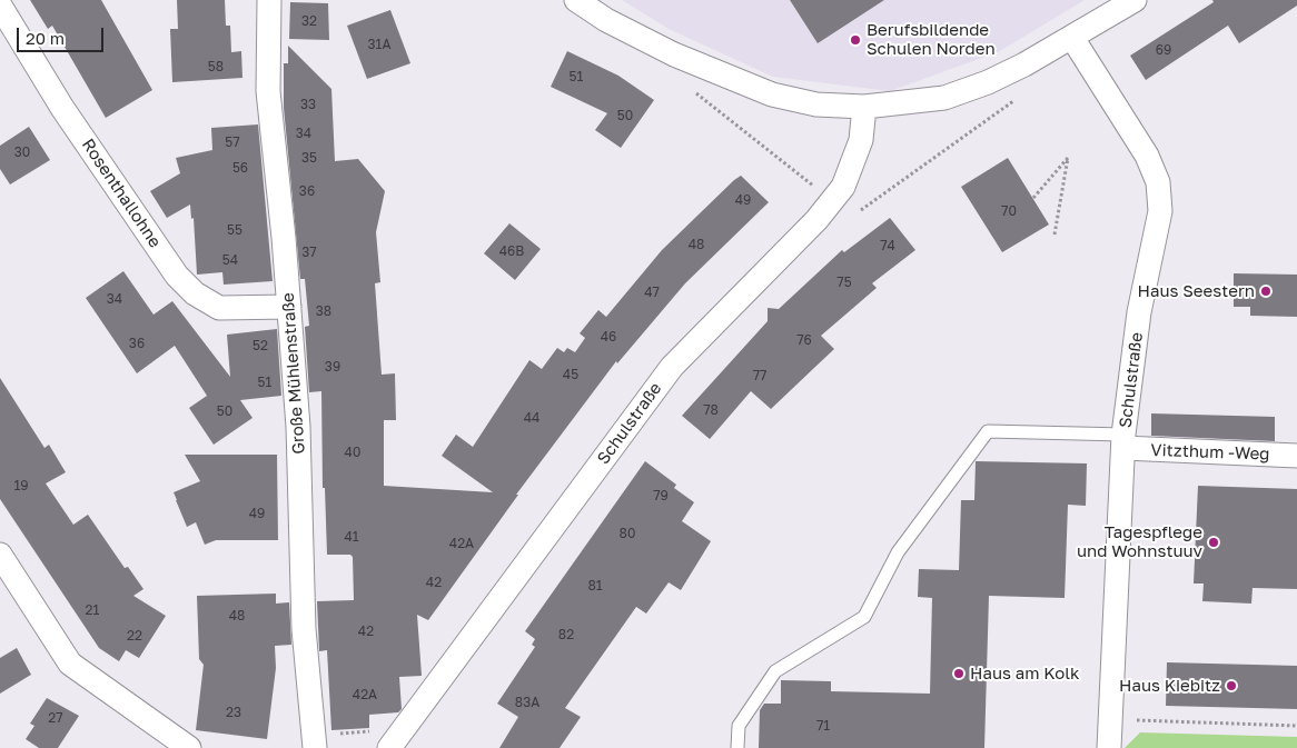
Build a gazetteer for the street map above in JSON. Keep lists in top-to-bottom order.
{
  "streets": {
    "street": [
      "Rosenthallohne",
      "Große Mühlenstraße",
      "Schulstraße",
      "Vitzthum -Weg"
    ]
  },
  "crossings": [
    ["Rosenthallohne", "Große Mühlenstraße"],
    ["Schulstraße", "Vitzthum -Weg"]
  ],
  "places": [
    "Berufsbildende Schulen Norden",
    "Haus Seestern",
    "Tagespflege und Wohnstuuv",
    "Haus am Kolk",
    "Haus Kiebitz"
  ],
  "house_numbers": [
    "32",
    "31A",
    "69",
    "58",
    "51",
    "33",
    "50",
    "34",
    "57",
    "30",
    "35",
    "56",
    "36",
    "49",
    "70",
    "55",
    "48",
    "74",
    "46B",
    "37",
    "54",
    "75",
    "47",
    "34",
    "38",
    "46",
    "76",
    "36",
    "52",
    "39",
    "45",
    "77",
    "51",
    "78",
    "50",
    "44",
    "40",
    "19",
    "79",
    "49",
    "80",
    "41",
    "42A",
    "42",
    "81",
    "21",
    "48",
    "42",
    "82",
    "22",
    "42A",
    "83A",
    "23",
    "27",
    "71"
  ],
  "scale_bar": "20 m"
}
